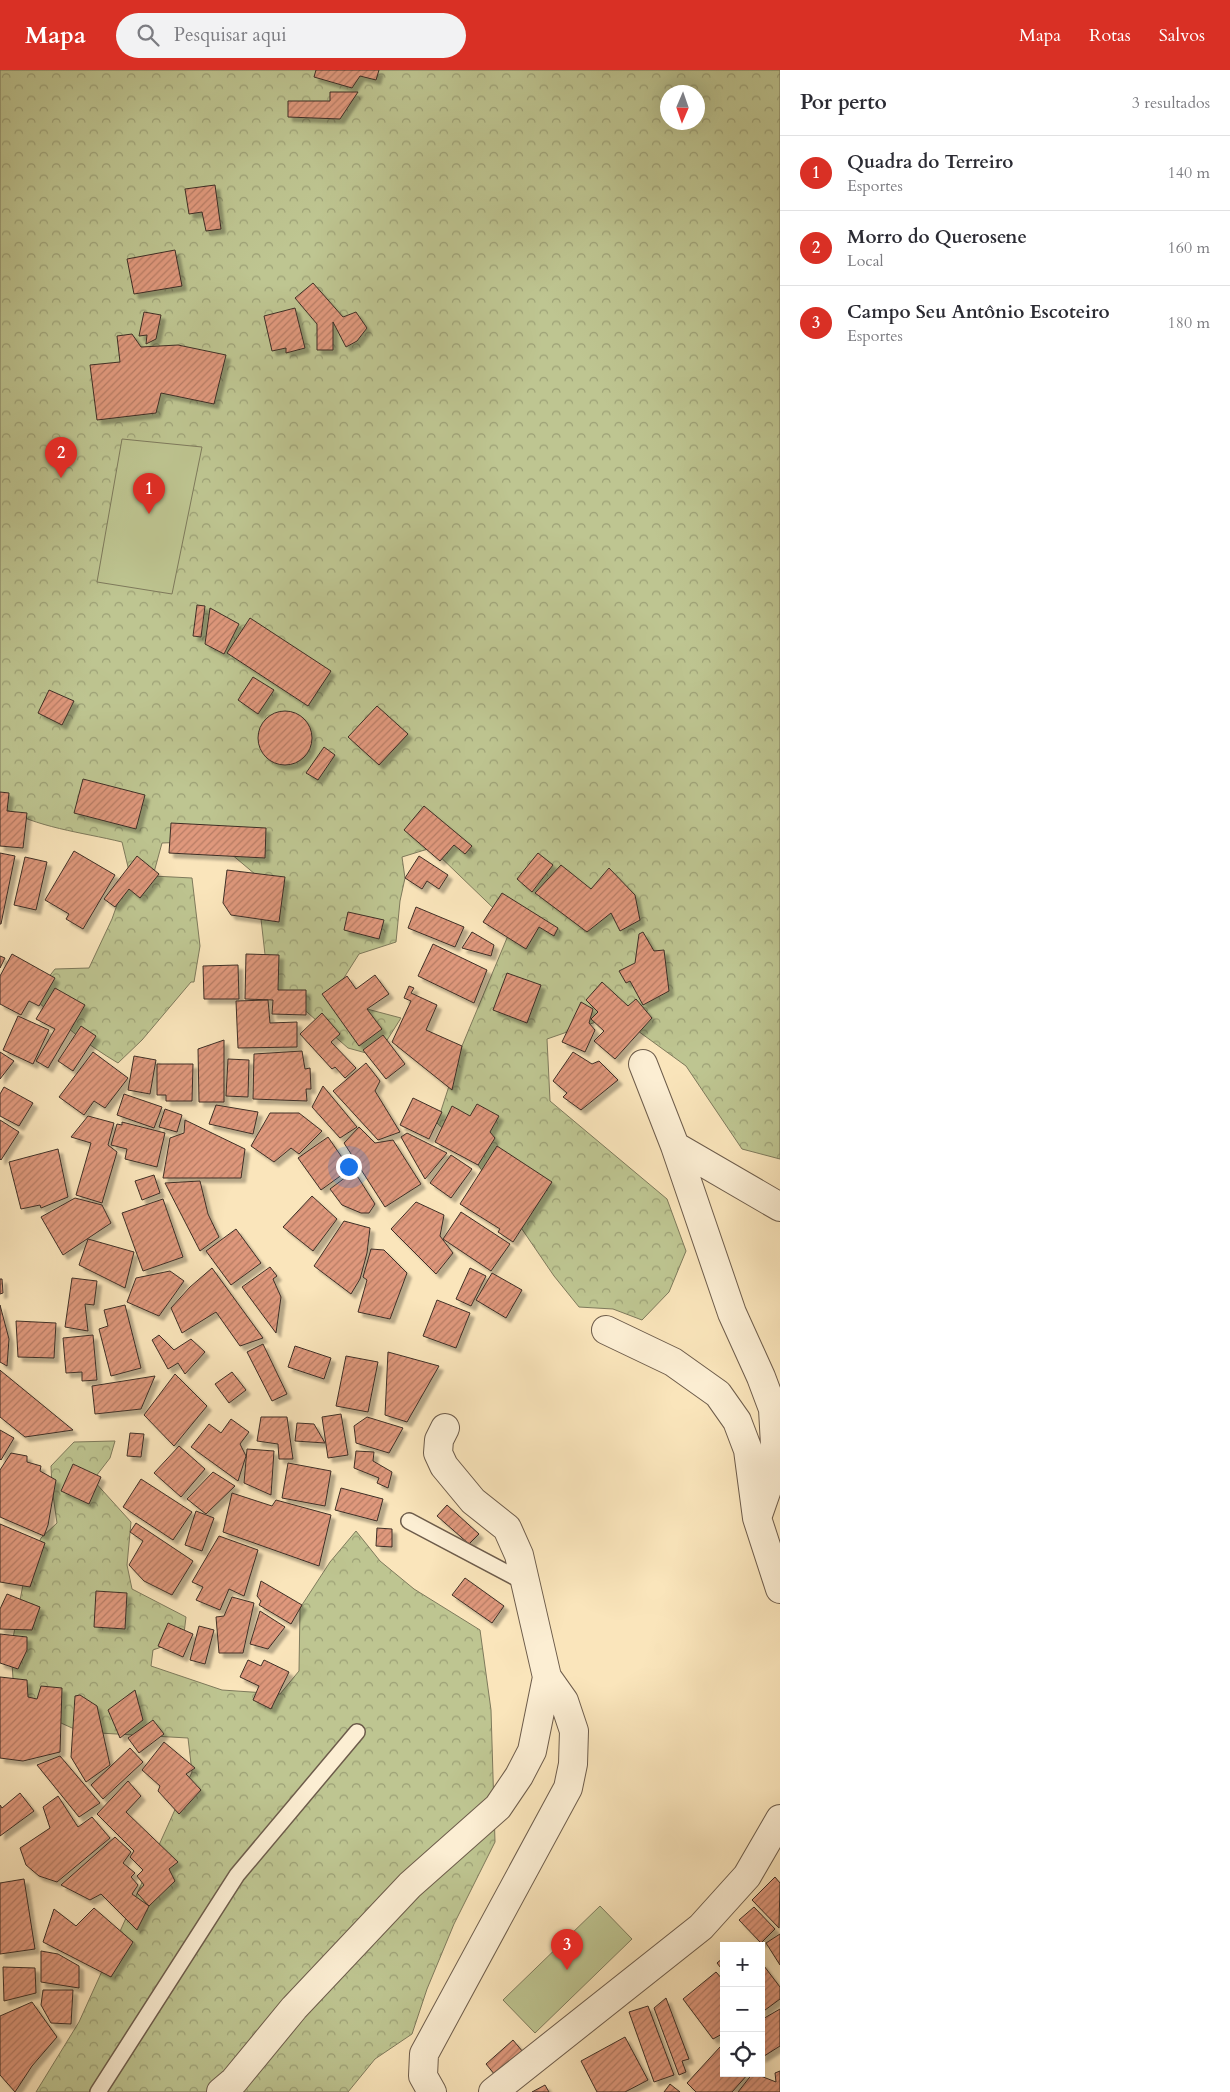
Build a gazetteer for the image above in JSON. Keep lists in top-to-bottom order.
{
  "north": "bottom",
  "page": {
    "header": "Mapa",
    "search": "Pesquisar aqui",
    "nav": ["Mapa", "Rotas", "Salvos"],
    "heading": ["Por perto", "3 resultados"],
    "list": [
      {
        "mark": "1",
        "name": "Quadra do Terreiro",
        "note": "Esportes",
        "value": "140 m"
      },
      {
        "mark": "2",
        "name": "Morro do Querosene",
        "note": "Local",
        "value": "160 m"
      },
      {
        "mark": "3",
        "name": "Campo Seu Antônio Escoteiro",
        "note": "Esportes",
        "value": "180 m"
      }
    ],
    "pins": ["2", "1", "3"],
    "map_buttons": ["+", "−"]
  }
}
